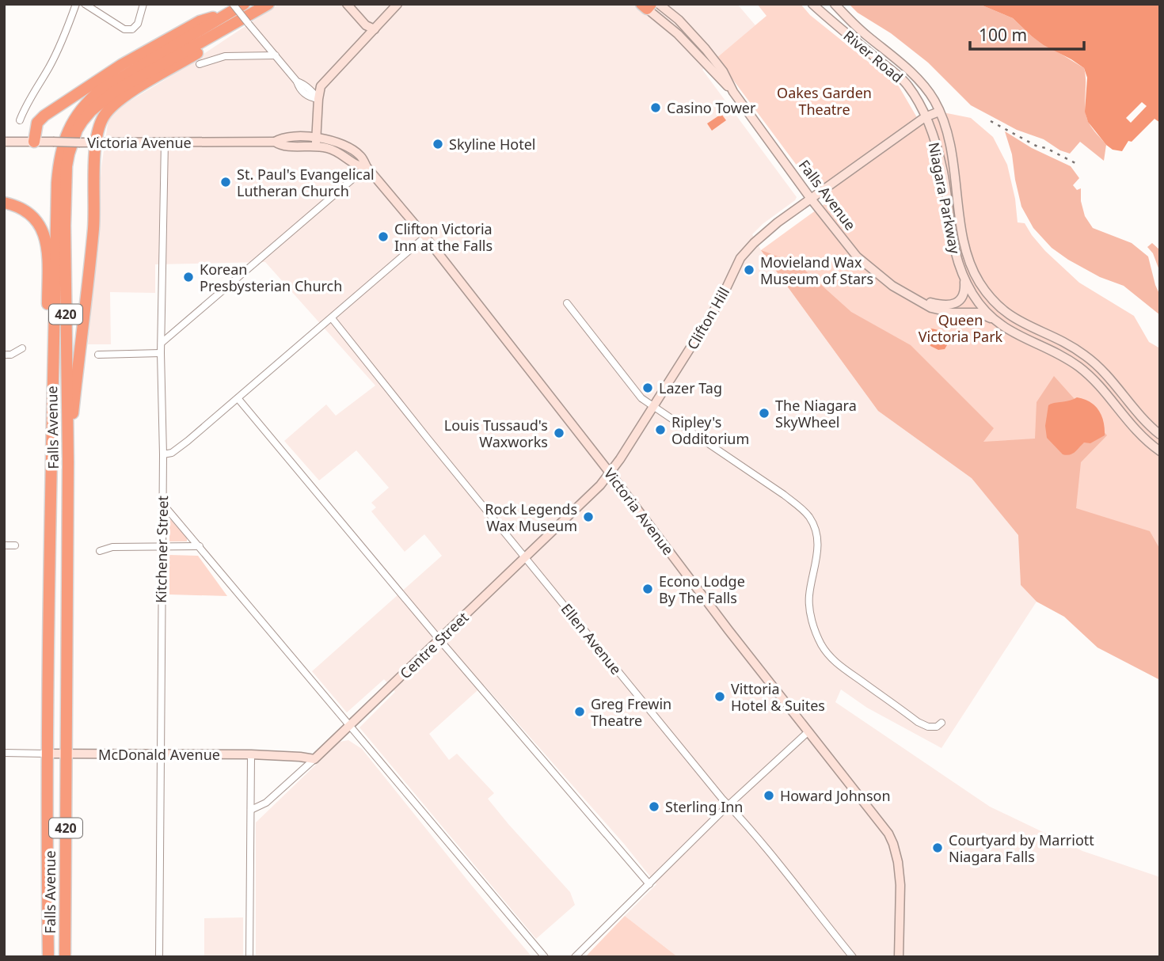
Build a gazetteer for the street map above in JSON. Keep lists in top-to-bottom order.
{
  "streets": {
    "highway": ["Falls Avenue", "420"],
    "main road": [
      "River Road",
      "Victoria Avenue",
      "Niagara Parkway",
      "Clifton Hill",
      "Centre Street",
      "McDonald Avenue"
    ],
    "street": ["Kitchener Street", "Ellen Avenue"]
  },
  "crossings": [
    ["River Road", "Niagara Parkway"],
    ["River Road", "Clifton Hill"],
    ["Victoria Avenue", "Clifton Hill"],
    ["Victoria Avenue", "Kitchener Street"],
    ["Victoria Avenue", "Centre Street"],
    ["Falls Avenue", "Niagara Parkway"],
    ["Falls Avenue", "Clifton Hill"],
    ["Falls Avenue", "McDonald Avenue"],
    ["Niagara Parkway", "Clifton Hill"],
    ["Clifton Hill", "Centre Street"],
    ["Kitchener Street", "McDonald Avenue"],
    ["Ellen Avenue", "Centre Street"],
    ["Centre Street", "McDonald Avenue"]
  ],
  "parks": ["Oakes Garden Theatre", "Queen Victoria Park"],
  "places": [
    "Casino Tower",
    "Skyline Hotel",
    "St. Paul's Evangelical Lutheran Church",
    "Clifton Victoria Inn at the Falls",
    "Movieland Wax Museum of Stars",
    "Korean Presbysterian Church",
    "Lazer Tag",
    "The Niagara SkyWheel",
    "Ripley's Odditorium",
    "Louis Tussaud's Waxworks",
    "Rock Legends Wax Museum",
    "Econo Lodge By The Falls",
    "Vittoria Hotel & Suites",
    "Greg Frewin Theatre",
    "Howard Johnson",
    "Sterling Inn",
    "Courtyard by Marriott Niagara Falls"
  ],
  "scale_bar": "100 m"
}
